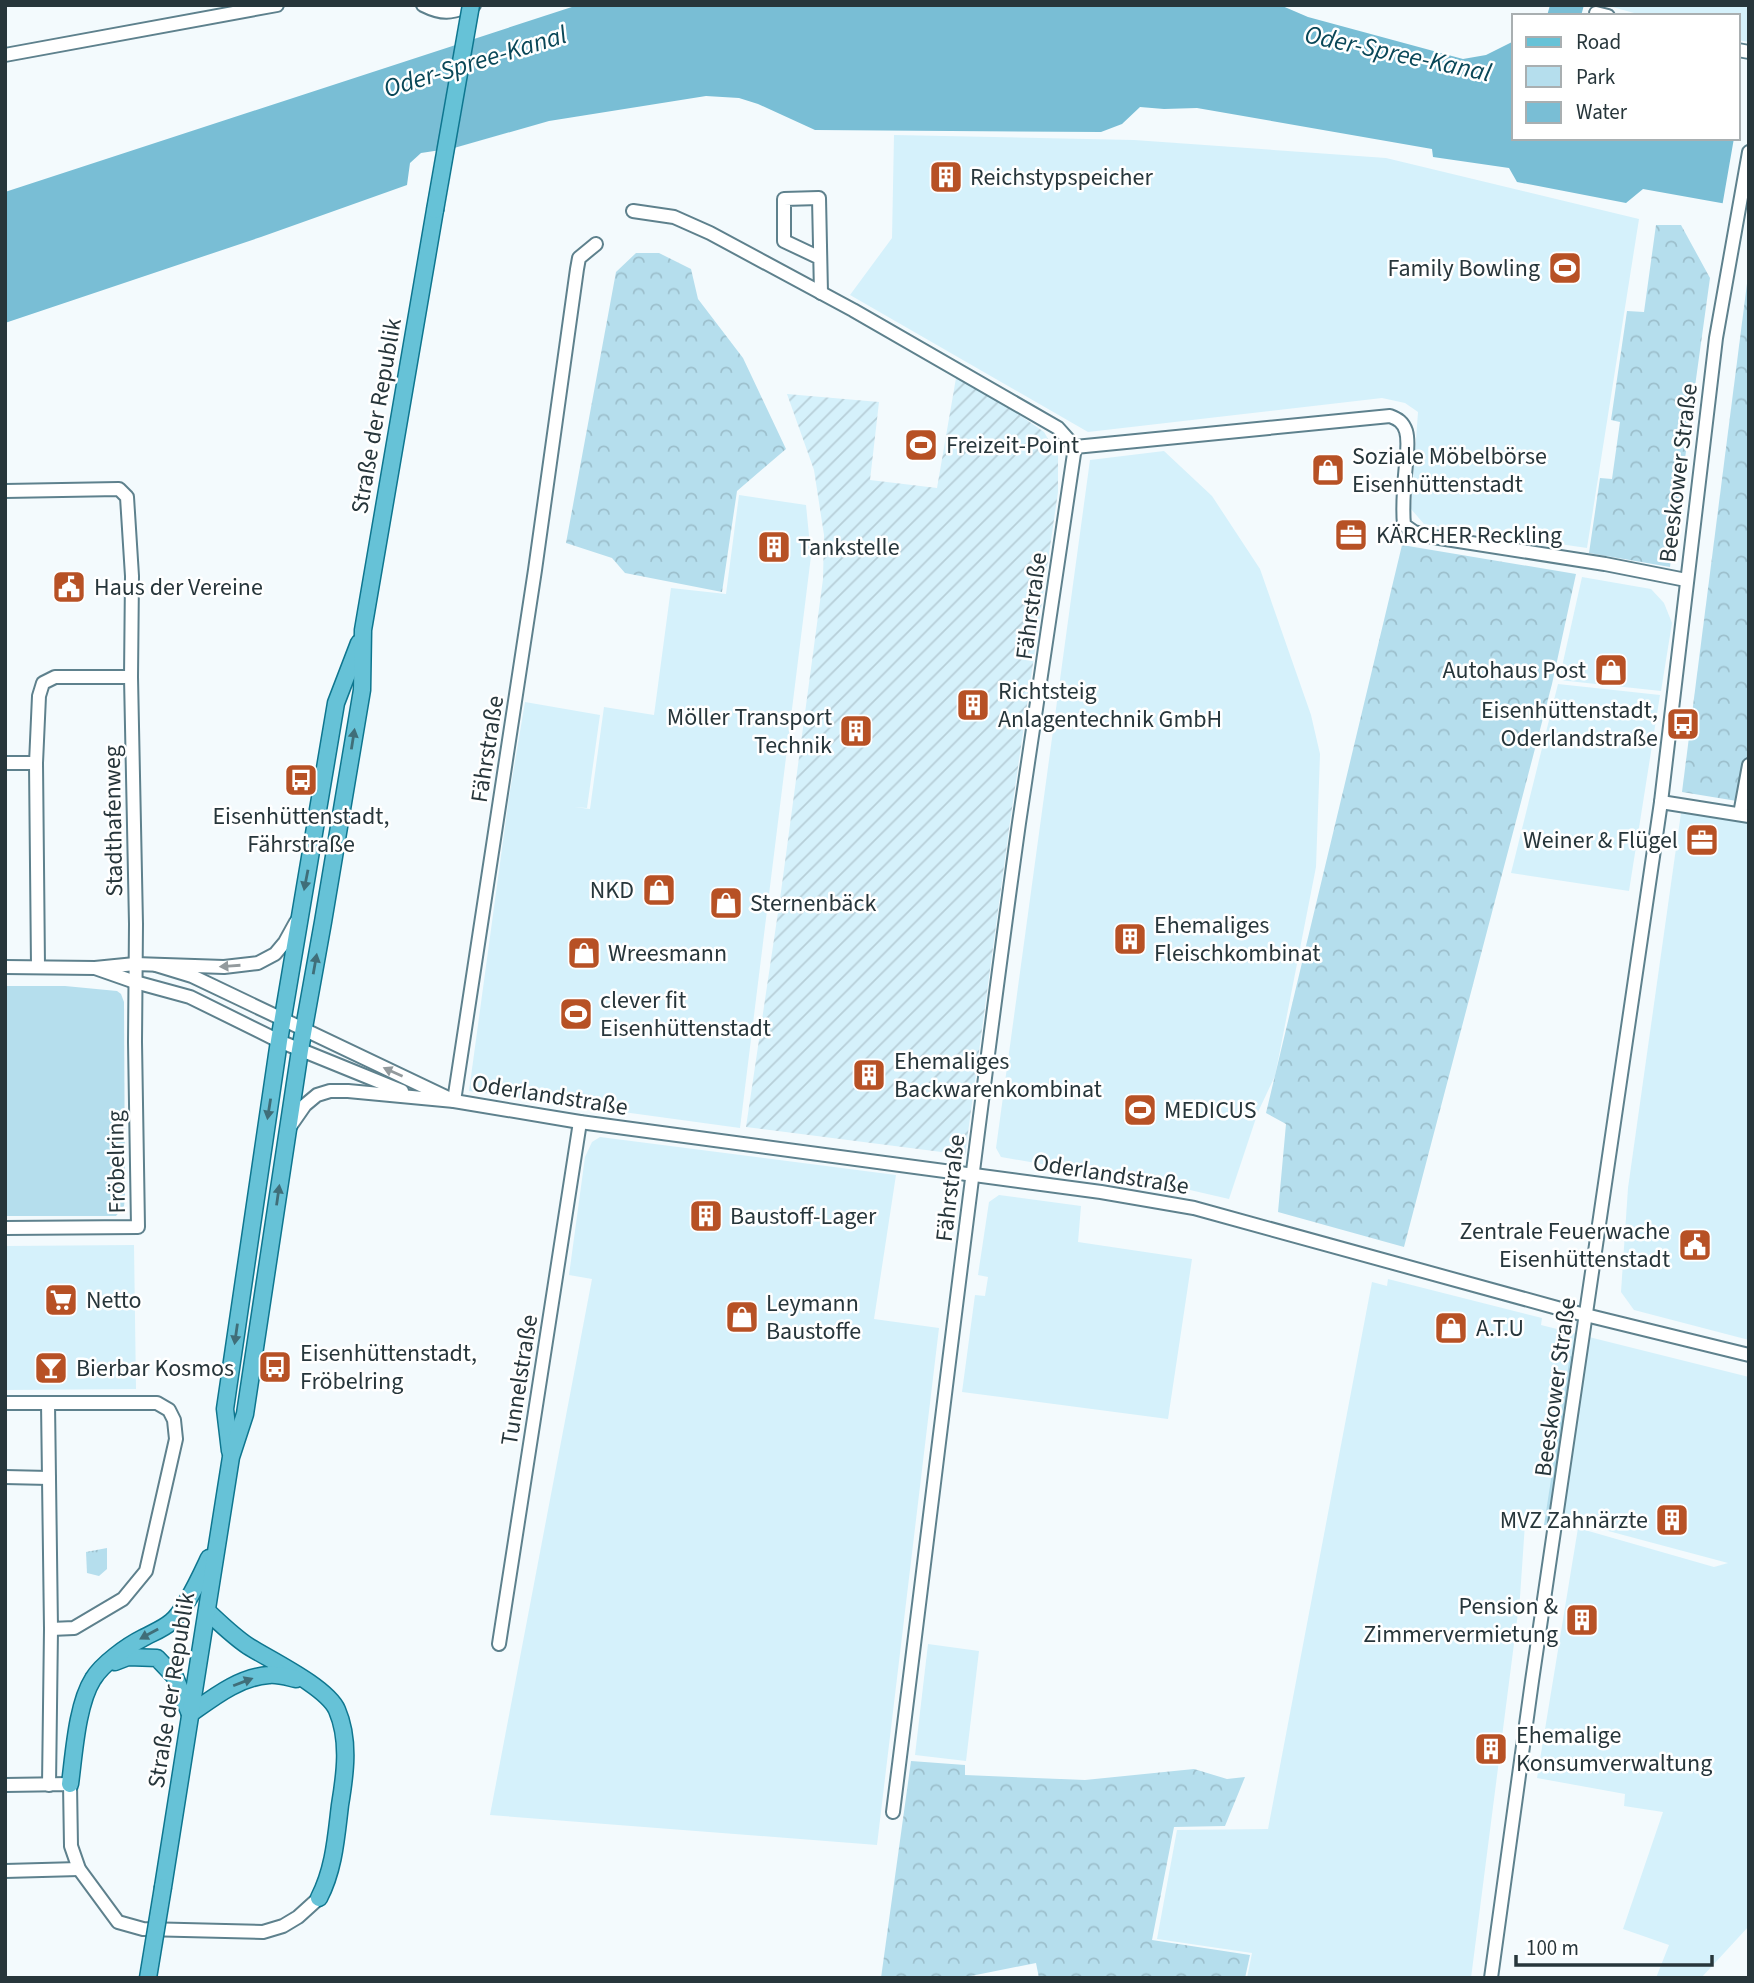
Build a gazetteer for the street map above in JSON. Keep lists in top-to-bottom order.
{
  "streets": {
    "main road": ["Straße der Republik"],
    "street": [
      "Beeskower Straße",
      "Fährstraße",
      "Stadthafenweg",
      "Oderlandstraße",
      "Fröbelring",
      "Tunnelstraße"
    ]
  },
  "crossings": [
    ["Straße der Republik", "Oderlandstraße"],
    ["Beeskower Straße", "Oderlandstraße"],
    ["Fährstraße", "Oderlandstraße"],
    ["Stadthafenweg", "Fröbelring"],
    ["Oderlandstraße", "Tunnelstraße"]
  ],
  "water": ["Oder-Spree-Kanal"],
  "places": {
    "building": [
      "Reichstypspeicher",
      "Tankstelle",
      "Richtsteig Anlagentechnik GmbH",
      "Möller Transport Technik",
      "Ehemaliges Fleischkombinat",
      "Ehemaliges Backwarenkombinat",
      "Baustoff-Lager",
      "MVZ Zahnärzte",
      "Pension & Zimmervermietung",
      "Ehemalige Konsumverwaltung"
    ],
    "sports": [
      "Family Bowling",
      "Freizeit-Point",
      "clever fit Eisenhüttenstadt",
      "MEDICUS"
    ],
    "shop": [
      "Soziale Möbelbörse Eisenhüttenstadt",
      "Autohaus Post",
      "NKD",
      "Sternenbäck",
      "Wreesmann",
      "Leymann Baustoffe",
      "A.T.U"
    ],
    "office": ["KÄRCHER Reckling", "Weiner & Flügel"],
    "public building": ["Haus der Vereine", "Zentrale Feuerwache Eisenhüttenstadt"],
    "bus stop": ["Eisenhüttenstadt, Oderlandstraße", "Eisenhüttenstadt, Fährstraße", "Eisenhüttenstadt, Fröbelring"],
    "supermarket": ["Netto"],
    "bar": ["Bierbar Kosmos"]
  },
  "legend": ["Road", "Park", "Water"],
  "scale_bar": "100 m"
}
